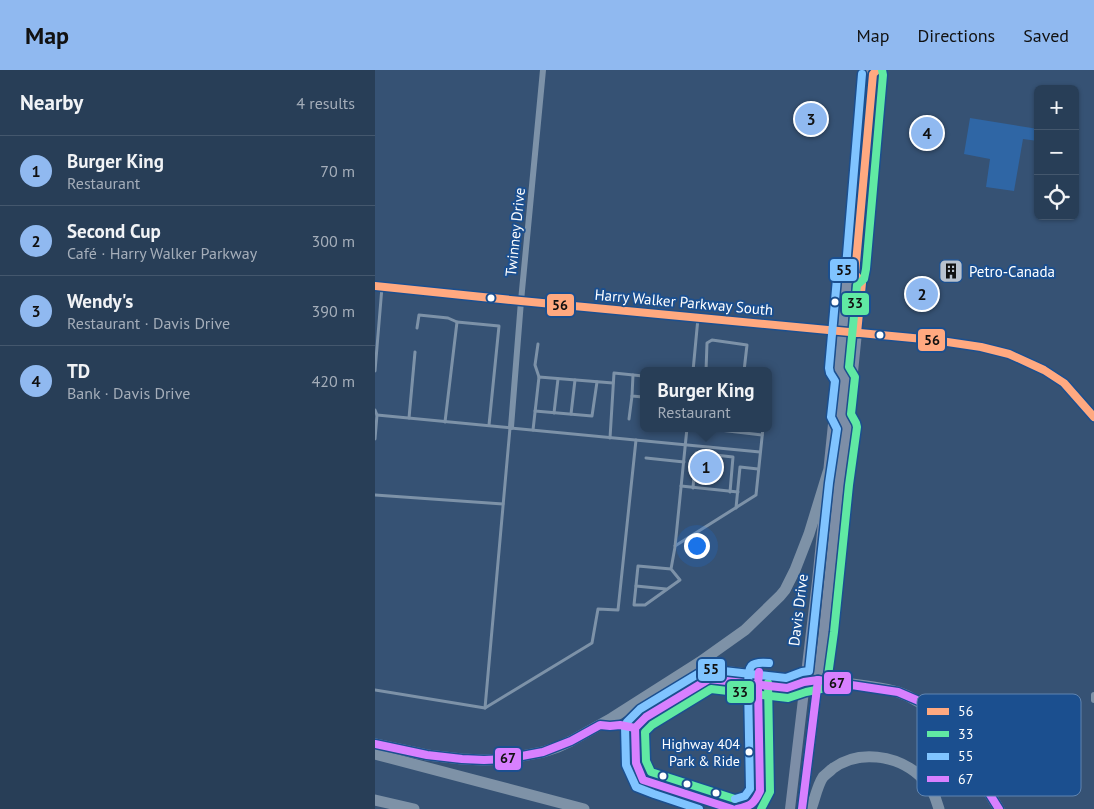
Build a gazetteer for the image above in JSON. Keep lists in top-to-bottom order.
{
  "streets": {
    "main road": ["Davis Drive"],
    "street": ["Twinney Drive", "Harry Walker Parkway South"]
  },
  "crossings": [
    ["Twinney Drive", "Harry Walker Parkway South"],
    ["Harry Walker Parkway South", "Davis Drive"]
  ],
  "places": {
    "building": ["Petro-Canada"],
    "other": ["Highway 404 Park & Ride"]
  },
  "lines": [
    "transit line 56",
    "transit line 33",
    "transit line 55",
    "transit line 67"
  ],
  "legend": [
    "56",
    "33",
    "55",
    "67"
  ],
  "page": {
    "header": "Map",
    "nav": ["Map", "Directions", "Saved"],
    "heading": ["Nearby", "4 results"],
    "map_buttons": ["+", "−"],
    "pins": [
      "3",
      "4",
      "2",
      "1"
    ],
    "list": [
      {
        "mark": "1",
        "name": "Burger King",
        "note": "Restaurant",
        "value": "70 m"
      },
      {
        "mark": "2",
        "name": "Second Cup",
        "note": "Café · Harry Walker Parkway",
        "value": "300 m"
      },
      {
        "mark": "3",
        "name": "Wendy's",
        "note": "Restaurant · Davis Drive",
        "value": "390 m"
      },
      {
        "mark": "4",
        "name": "TD",
        "note": "Bank · Davis Drive",
        "value": "420 m"
      }
    ],
    "popup": ["Burger King", "Restaurant"]
  }
}
